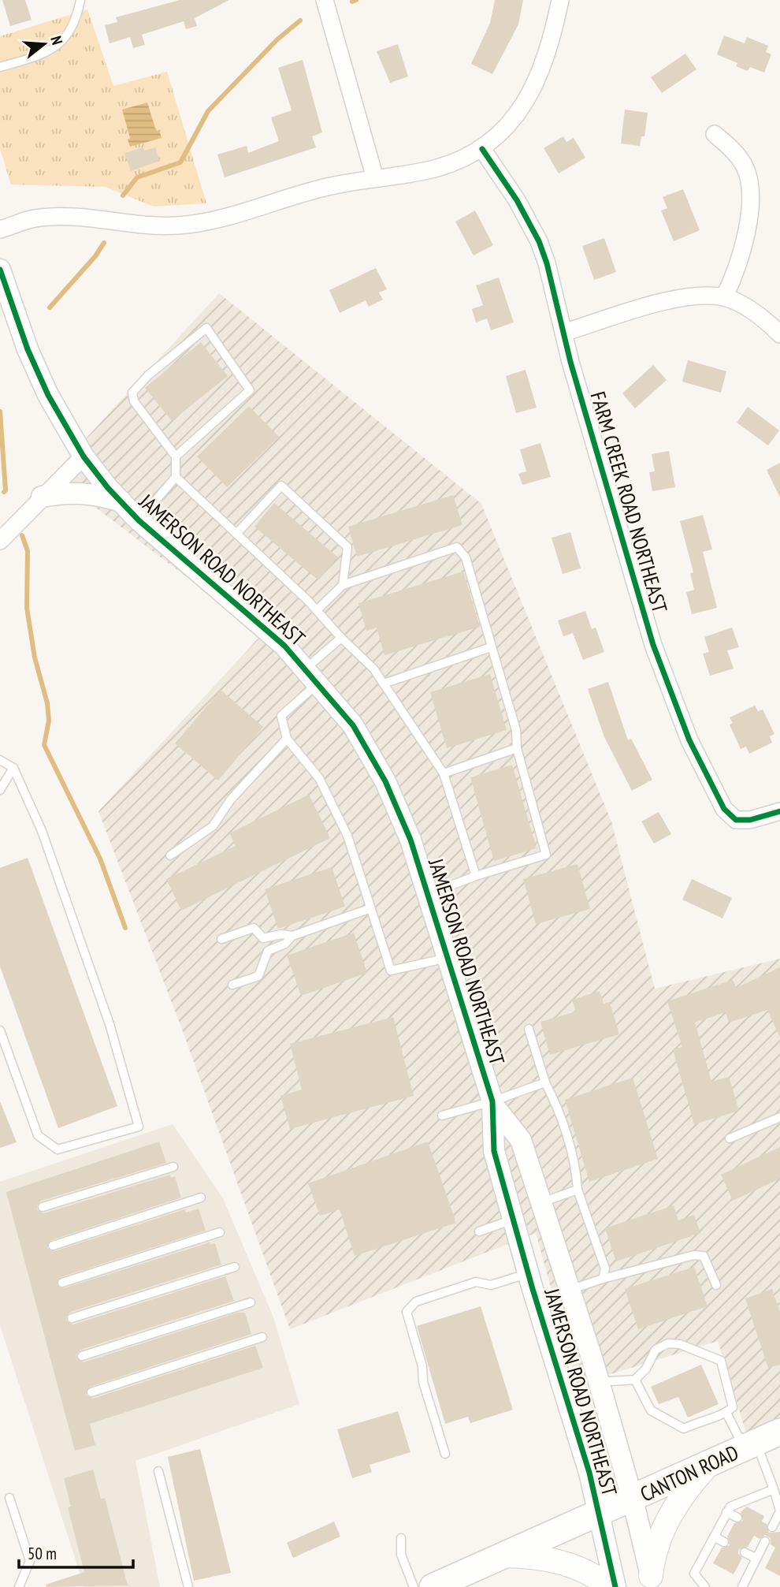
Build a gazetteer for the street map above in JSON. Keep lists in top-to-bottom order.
{
  "streets": {
    "main road": ["CANTON ROAD"],
    "street": ["FARM CREEK ROAD NORTHEAST", "JAMERSON ROAD NORTHEAST"]
  },
  "crossings": [
    ["JAMERSON ROAD NORTHEAST", "CANTON ROAD"]
  ],
  "scale_bar": "50 m",
  "north": "right"
}
